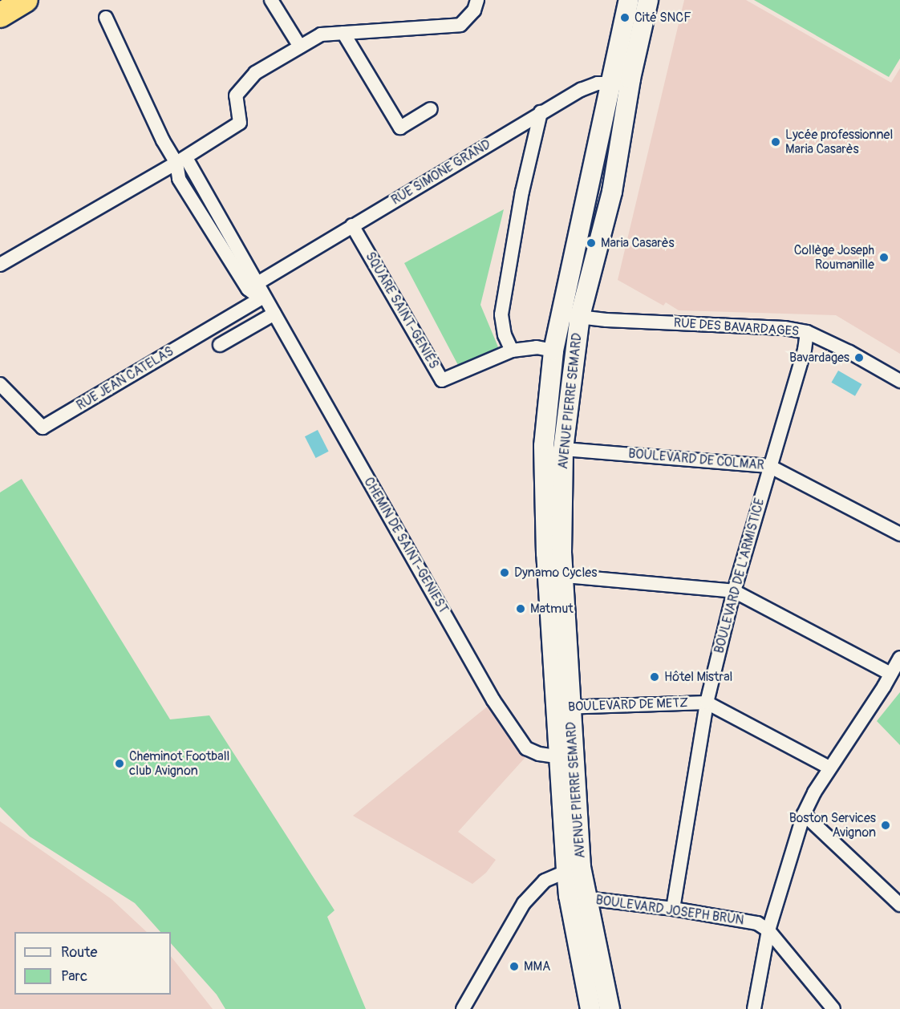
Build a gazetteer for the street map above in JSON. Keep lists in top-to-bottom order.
{
  "streets": {
    "main road": ["AVENUE PIERRE SEMARD"],
    "street": [
      "RUE SIMONE GRAND",
      "SQUARE SAINT-GENIÉS",
      "RUE DES BAVARDAGES",
      "RUE JEAN CATELAS",
      "BOULEVARD DE COLMAR",
      "CHEMIN DE SAINT-GENIEST",
      "BOULEVARD DE L'ARMISTICE",
      "BOULEVARD DE METZ",
      "BOULEVARD JOSEPH BRUN"
    ]
  },
  "crossings": [
    ["RUE SIMONE GRAND", "SQUARE SAINT-GENIÉS"],
    ["RUE SIMONE GRAND", "AVENUE PIERRE SEMARD"],
    ["RUE SIMONE GRAND", "CHEMIN DE SAINT-GENIEST"],
    ["SQUARE SAINT-GENIÉS", "AVENUE PIERRE SEMARD"],
    ["RUE DES BAVARDAGES", "AVENUE PIERRE SEMARD"],
    ["RUE DES BAVARDAGES", "BOULEVARD DE L'ARMISTICE"],
    ["RUE JEAN CATELAS", "CHEMIN DE SAINT-GENIEST"],
    ["AVENUE PIERRE SEMARD", "BOULEVARD DE COLMAR"],
    ["AVENUE PIERRE SEMARD", "CHEMIN DE SAINT-GENIEST"],
    ["AVENUE PIERRE SEMARD", "BOULEVARD DE METZ"],
    ["AVENUE PIERRE SEMARD", "BOULEVARD JOSEPH BRUN"],
    ["BOULEVARD DE COLMAR", "BOULEVARD DE L'ARMISTICE"],
    ["BOULEVARD DE L'ARMISTICE", "BOULEVARD DE METZ"],
    ["BOULEVARD DE L'ARMISTICE", "BOULEVARD JOSEPH BRUN"]
  ],
  "places": [
    "Cité SNCF",
    "Lycée professionnel Maria Casarès",
    "Maria Casarès",
    "Collège Joseph Roumanille",
    "Bavardages",
    "Dynamo Cycles",
    "Matmut",
    "Hôtel Mistral",
    "Cheminot Football club Avignon",
    "Boston Services Avignon",
    "MMA"
  ],
  "legend": ["Route", "Parc"]
}
